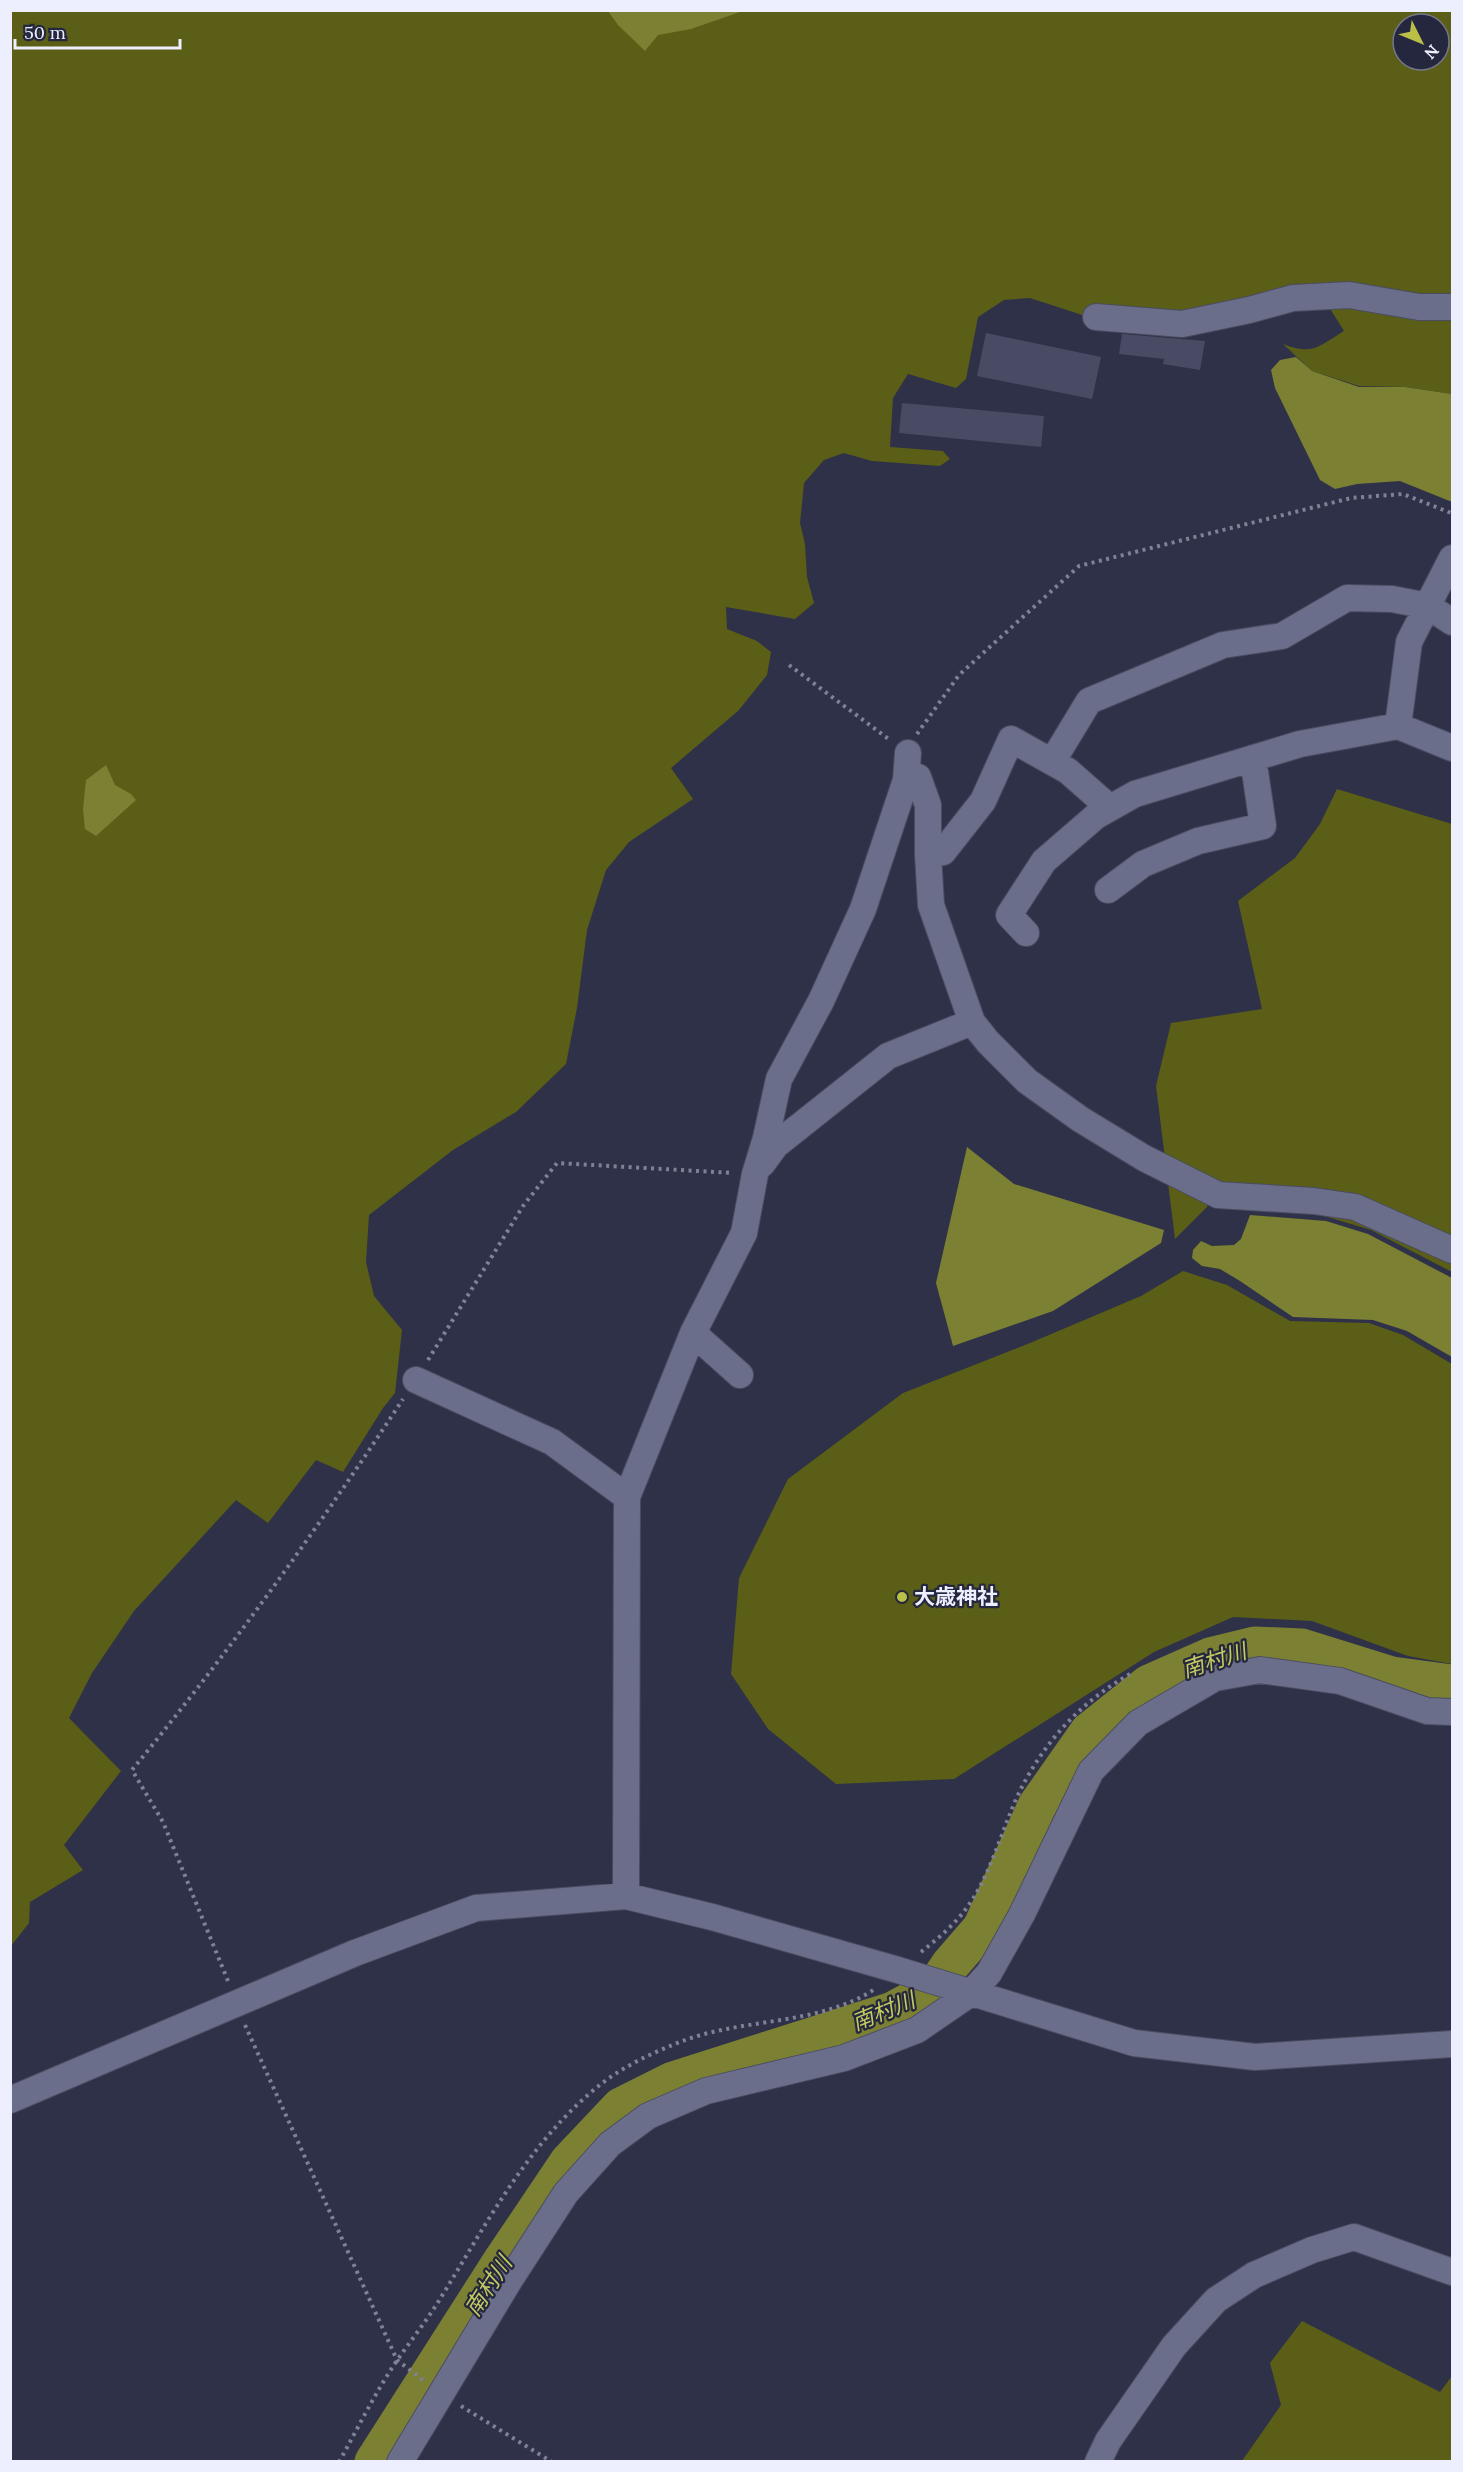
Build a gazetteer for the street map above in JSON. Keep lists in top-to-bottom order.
{
  "water": ["南村川"],
  "places": ["大歳神社"],
  "scale_bar": "50 m",
  "north": "bottom right"
}
